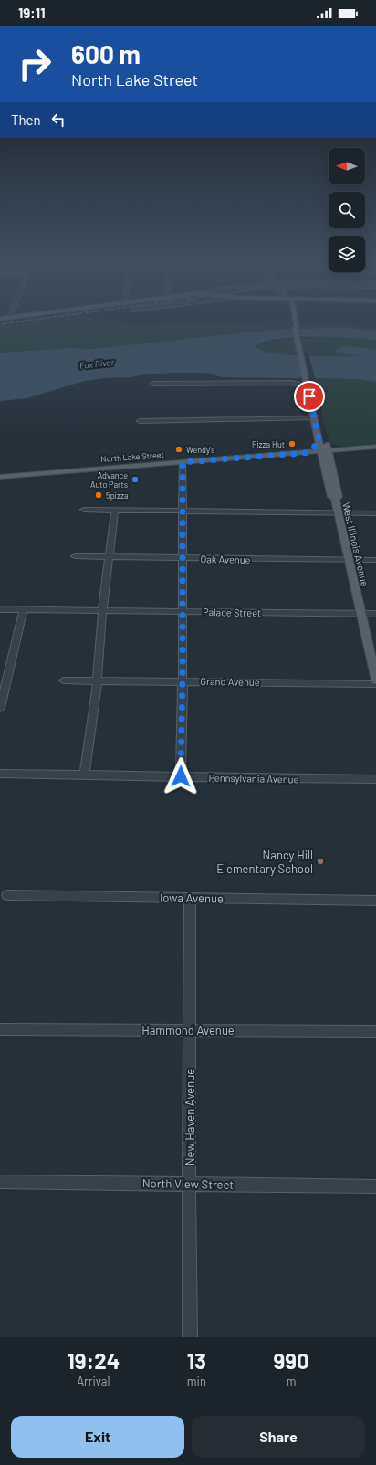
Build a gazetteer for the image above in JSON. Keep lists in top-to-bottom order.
{
  "streets": {
    "main road": ["North Lake Street", "West Illinois Avenue"],
    "street": [
      "Oak Avenue",
      "Palace Street",
      "Grand Avenue",
      "Pennsylvania Avenue",
      "Iowa Avenue",
      "Hammond Avenue",
      "New Haven Avenue",
      "North View Street"
    ]
  },
  "crossings": [
    ["North Lake Street", "West Illinois Avenue"],
    ["West Illinois Avenue", "Oak Avenue"],
    ["West Illinois Avenue", "Palace Street"],
    ["Iowa Avenue", "New Haven Avenue"],
    ["Hammond Avenue", "New Haven Avenue"],
    ["New Haven Avenue", "North View Street"]
  ],
  "water": ["Fox River"],
  "places": [
    "Pizza Hut",
    "Wendy's",
    "Advance Auto Parts",
    "5pizza",
    "Nancy Hill Elementary School"
  ],
  "north": "left",
  "page": {
    "status": "19:11",
    "turn": ["600 m", "North Lake Street"],
    "then": "Then",
    "eta": [
      "19:24",
      "Arrival",
      "13",
      "min",
      "990",
      "m"
    ],
    "buttons": ["Exit", "Share"]
  }
}
